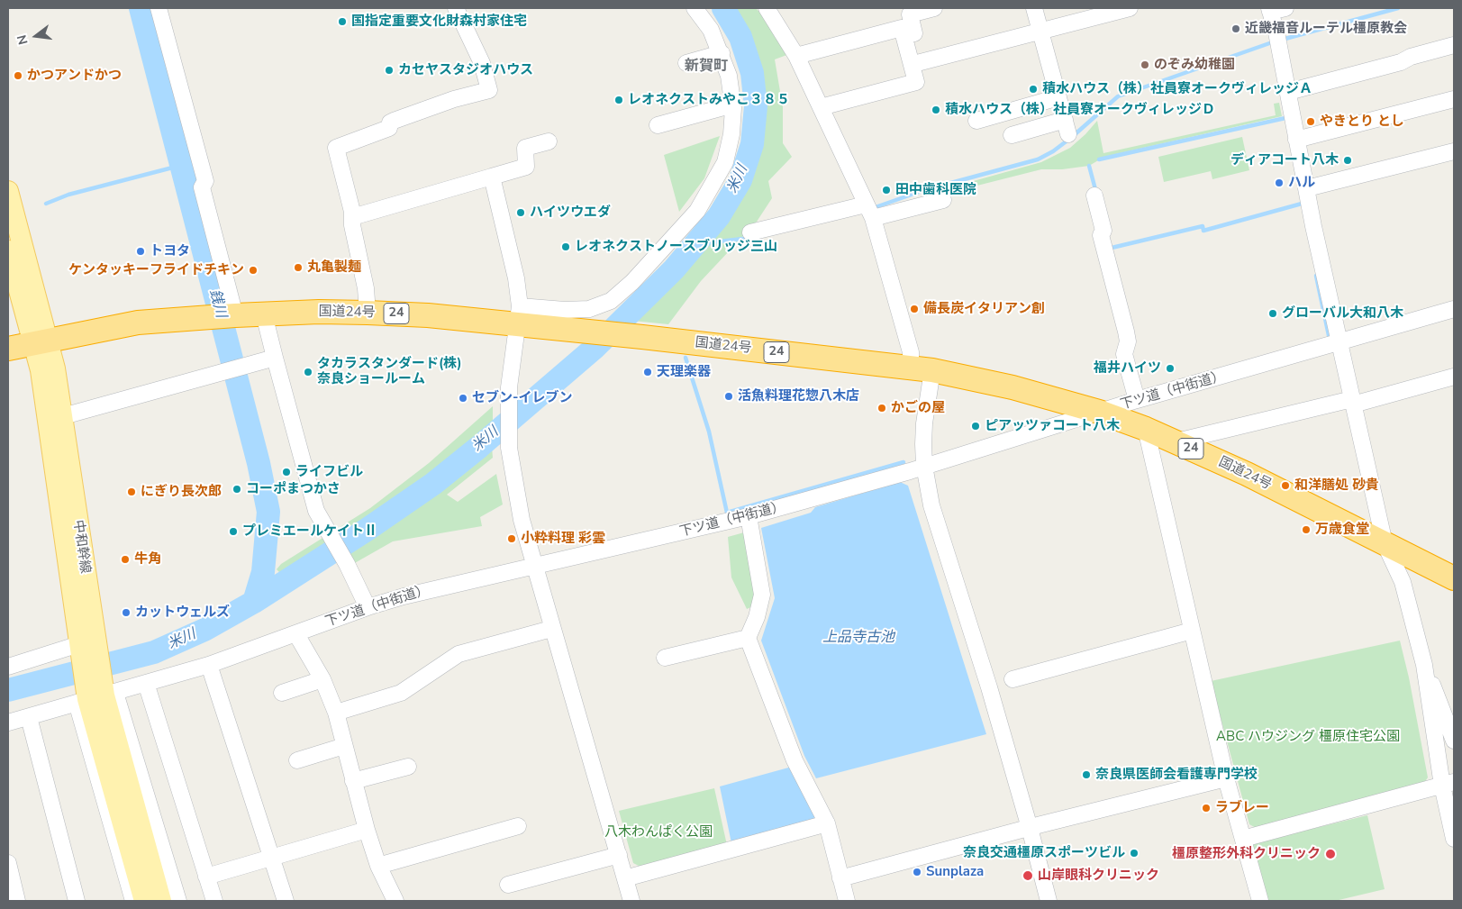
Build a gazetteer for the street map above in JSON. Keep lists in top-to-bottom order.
{
  "streets": {
    "highway": ["国道24号", "24"],
    "main road": ["中和幹線"],
    "street": ["下ツ道（中街道）"]
  },
  "crossings": [
    ["国道24号", "下ツ道（中街道）"],
    ["国道24号", "中和幹線"],
    ["下ツ道（中街道）", "中和幹線"]
  ],
  "districts": ["新賀町"],
  "water": ["米川", "銭川", "上品寺古池"],
  "parks": ["ABC ハウジング 橿原住宅公園", "八木わんぱく公園"],
  "places": [
    "国指定重要文化財森村家住宅",
    "近畿福音ルーテル橿原教会",
    "のぞみ幼稚園",
    "カセヤスタジオハウス",
    "かつアンドかつ",
    "積水ハウス（株）社員寮オークヴィレッジＡ",
    "レオネクストみやこ３８５",
    "積水ハウス（株）社員寮オークヴィレッジＤ",
    "やきとり とし",
    "ディアコート八木",
    "ハル",
    "田中歯科医院",
    "ハイツウエダ",
    "レオネクストノースブリッジ三山",
    "トヨタ",
    "丸亀製麺",
    "ケンタッキーフライドチキン",
    "備長炭イタリアン創",
    "グローバル大和八木",
    "福井ハイツ",
    "タカラスタンダード(株) 奈良ショールーム",
    "天理楽器",
    "活魚料理花惣八木店",
    "セブン-イレブン",
    "かごの屋",
    "ピアッツァコート八木",
    "ライフビル",
    "和洋膳処 砂貴",
    "コーポまつかさ",
    "にぎり長次郎",
    "万歳食堂",
    "プレミエールケイトⅡ",
    "小粋料理 彩雲",
    "牛角",
    "カットウェルズ",
    "奈良県医師会看護専門学校",
    "ラブレー",
    "奈良交通橿原スポーツビル",
    "橿原整形外科クリニック",
    "Sunplaza",
    "山岸眼科クリニック"
  ],
  "north": "left"
}
